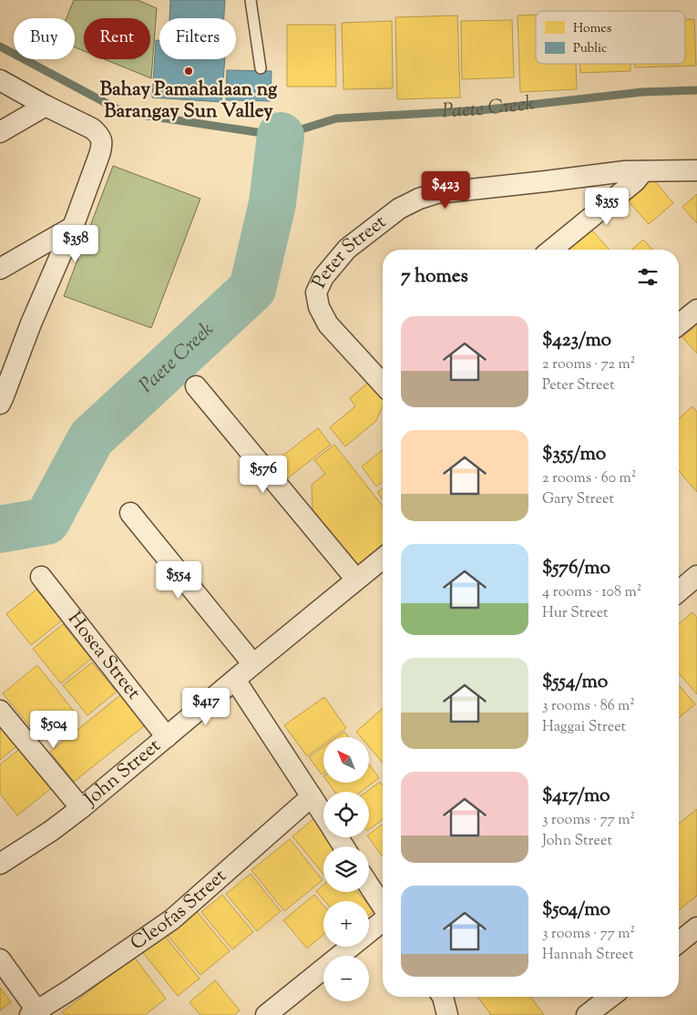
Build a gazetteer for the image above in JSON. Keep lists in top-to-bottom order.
{
  "streets": {
    "street": [
      "Peter Street",
      "Hosea Street",
      "John Street",
      "Cleofas Street"
    ]
  },
  "crossings": [
    ["Hosea Street", "John Street"]
  ],
  "water": ["Paete Creek"],
  "places": ["Bahay Pamahalaan ng Barangay Sun Valley"],
  "legend": ["Homes", "Public"],
  "north": "top left",
  "page": {
    "chip": ["Buy", "Rent", "Filters"],
    "price": [
      "$423",
      "$355",
      "$358",
      "$576",
      "$554",
      "$417",
      "$504"
    ],
    "heading": "7 homes",
    "list": [
      {
        "name": "$423/mo",
        "note": "2 rooms · 72 m² · Peter Street"
      },
      {
        "name": "$355/mo",
        "note": "2 rooms · 60 m² · Gary Street"
      },
      {
        "name": "$576/mo",
        "note": "4 rooms · 108 m² · Hur Street"
      },
      {
        "name": "$554/mo",
        "note": "3 rooms · 86 m² · Haggai Street"
      },
      {
        "name": "$417/mo",
        "note": "3 rooms · 77 m² · John Street"
      },
      {
        "name": "$504/mo",
        "note": "3 rooms · 77 m² · Hannah Street"
      }
    ],
    "map_buttons": ["+", "−"]
  }
}
